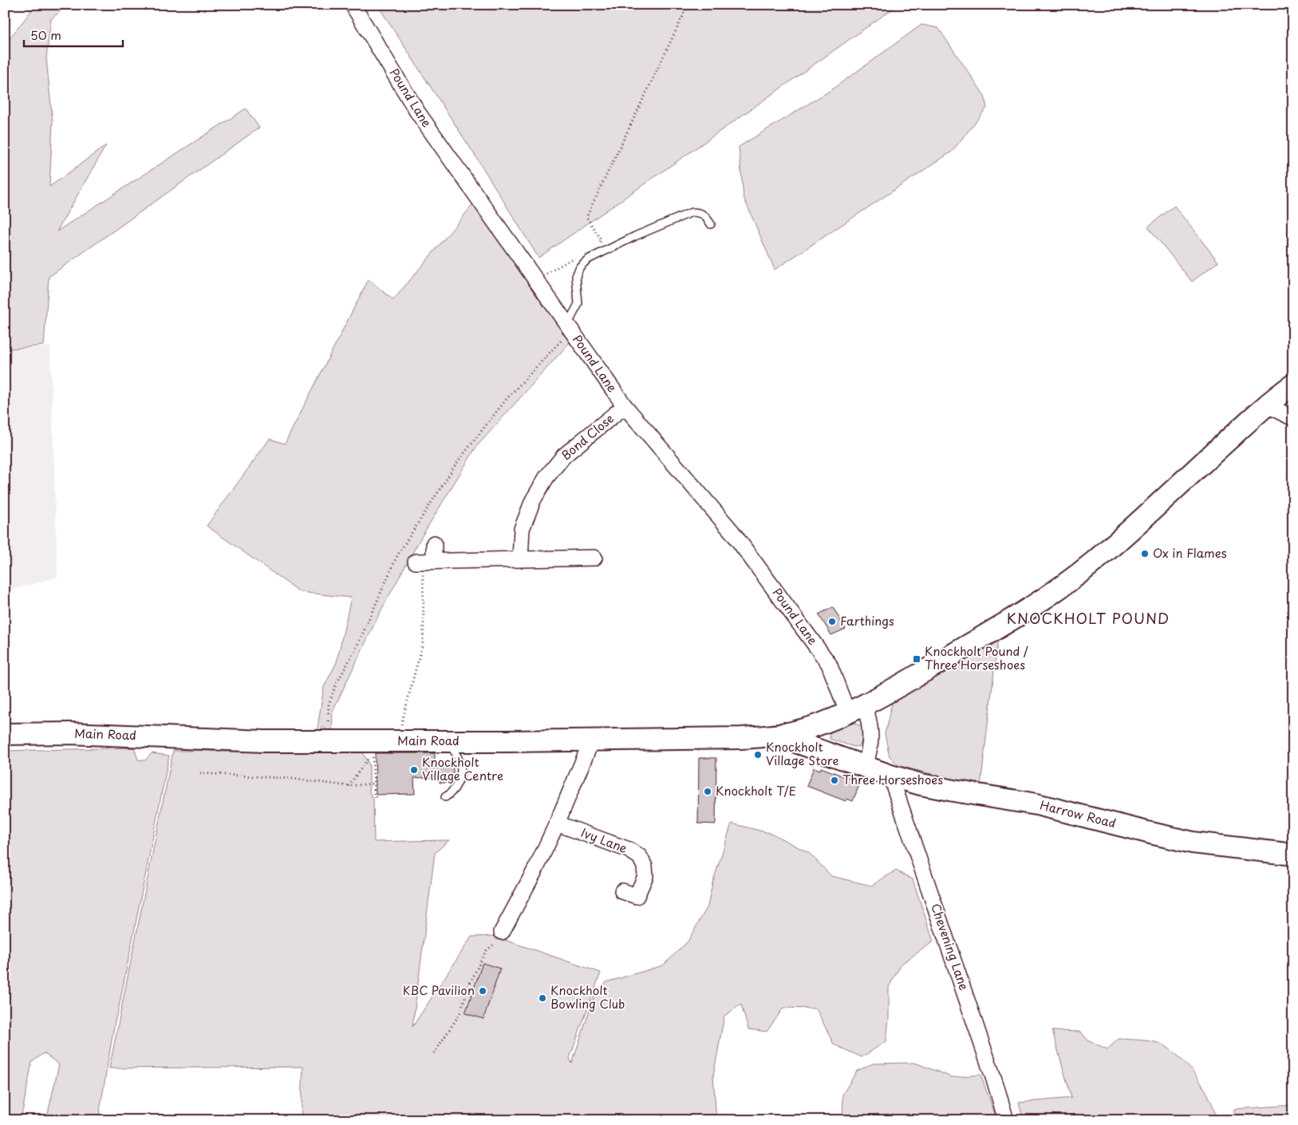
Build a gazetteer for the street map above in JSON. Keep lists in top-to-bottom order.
{
  "streets": {
    "street": [
      "Pound Lane",
      "Bond Close",
      "Main Road",
      "Harrow Road",
      "Ivy Lane",
      "Chevening Lane"
    ]
  },
  "crossings": [
    ["Pound Lane", "Bond Close"],
    ["Pound Lane", "Main Road"],
    ["Pound Lane", "Harrow Road"],
    ["Main Road", "Harrow Road"],
    ["Harrow Road", "Chevening Lane"]
  ],
  "districts": ["KNOCKHOLT POUND"],
  "places": {
    "other": [
      "Ox in Flames",
      "Farthings",
      "Knockholt Village Store",
      "Knockholt Village Centre",
      "Three Horseshoes",
      "Knockholt T/E",
      "KBC Pavilion",
      "Knockholt Bowling Club"
    ],
    "transit": ["Knockholt Pound / Three Horseshoes"]
  },
  "scale_bar": "50 m"
}
